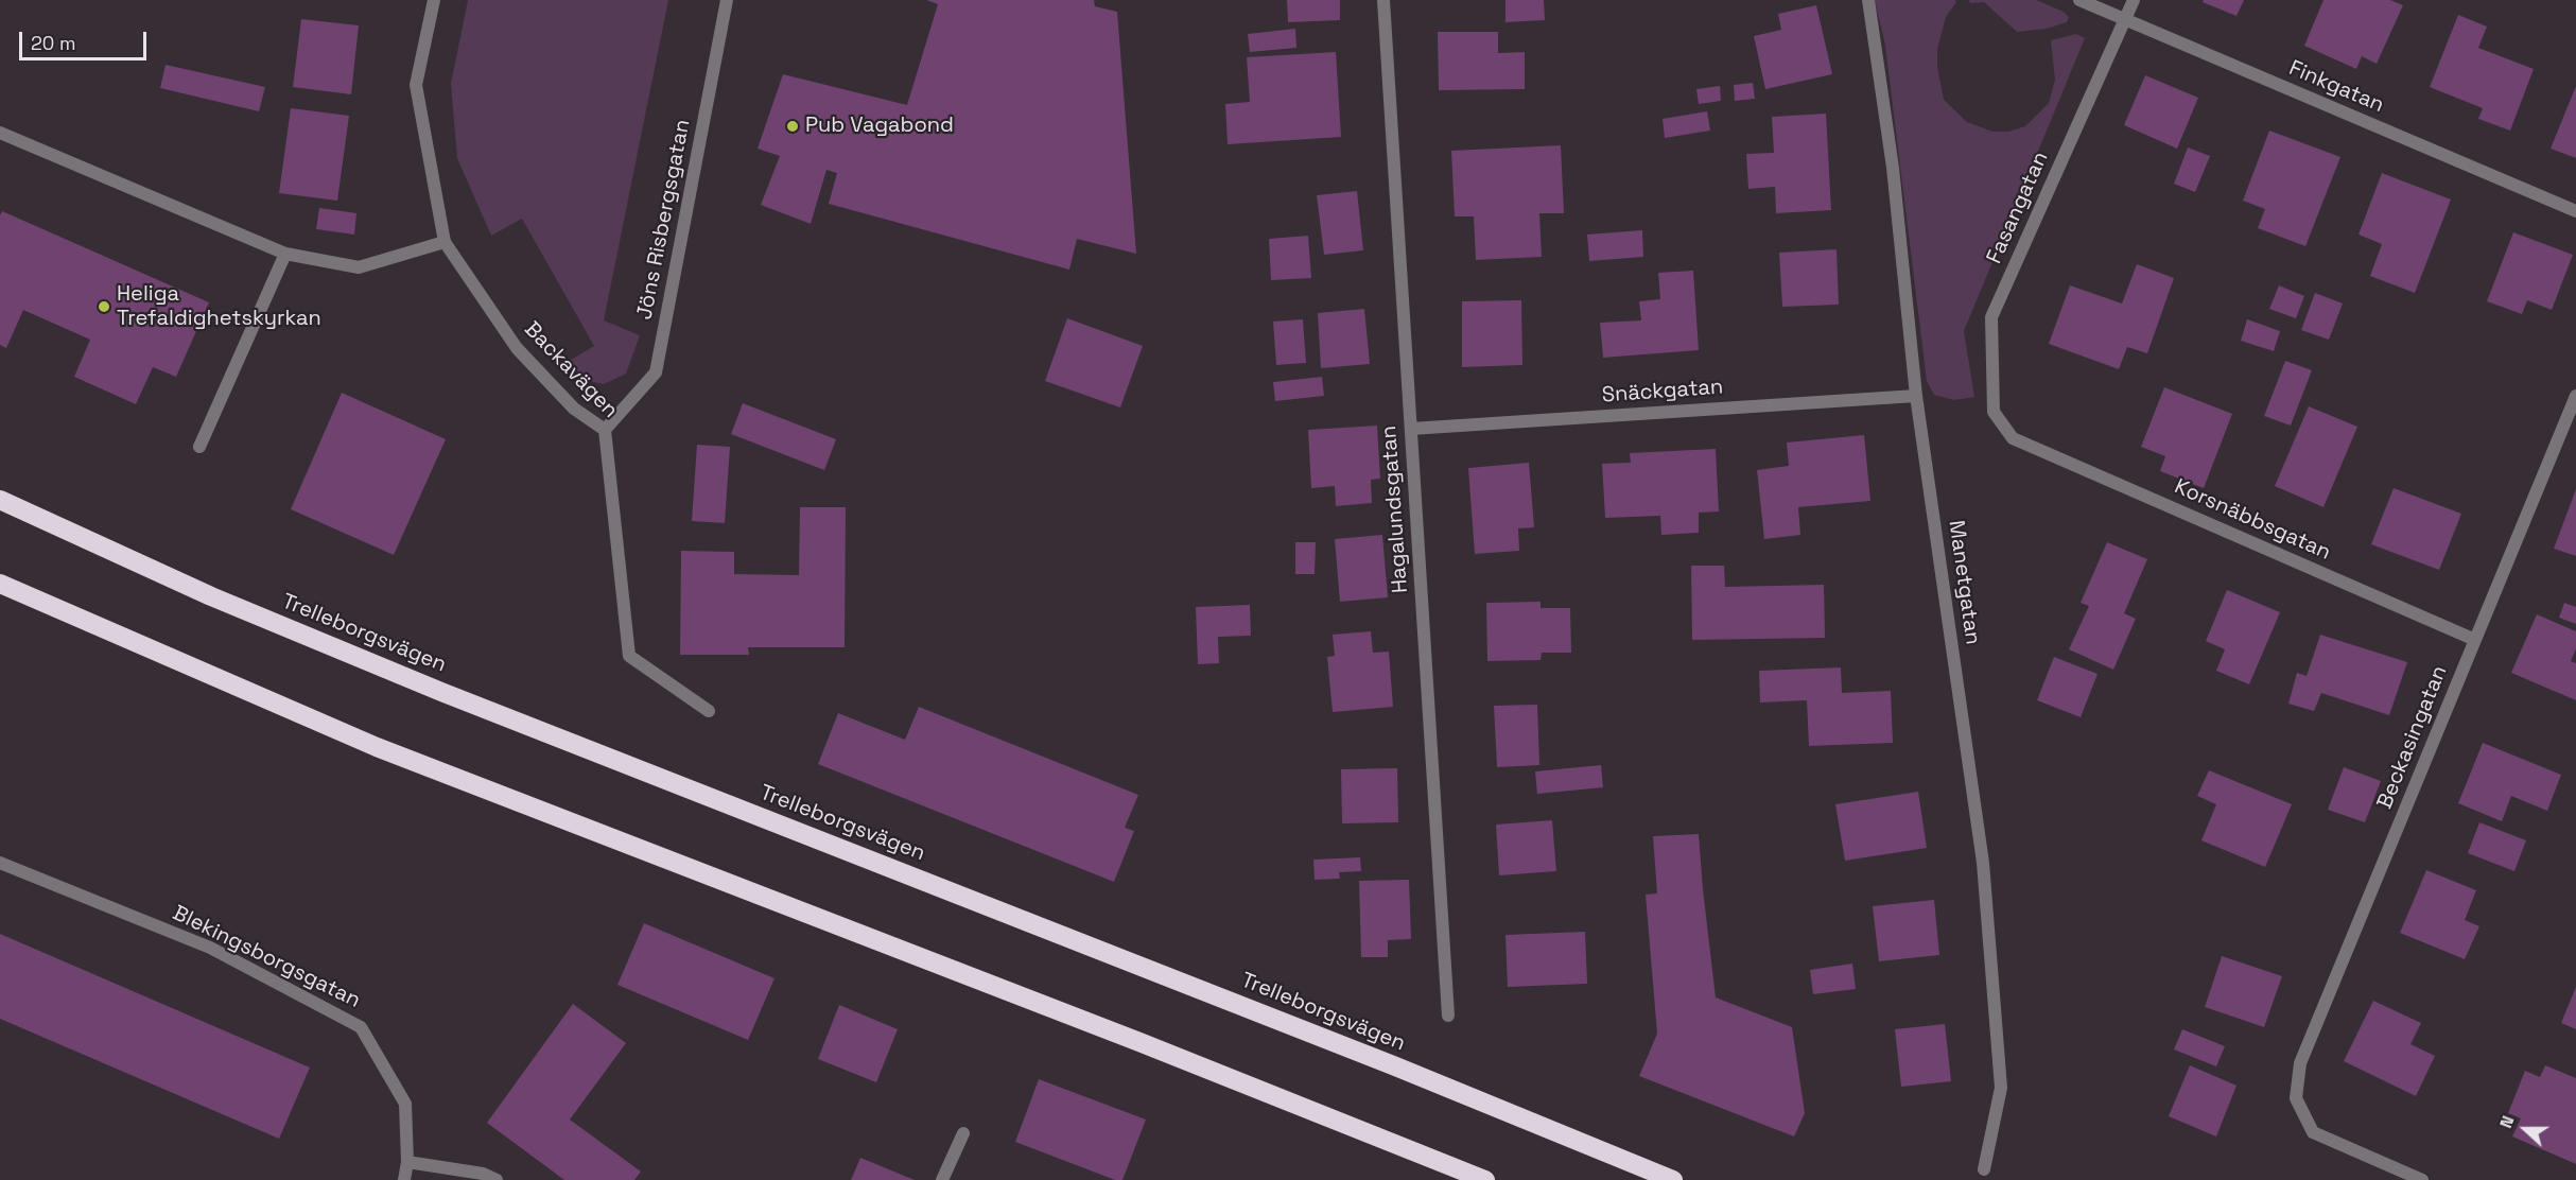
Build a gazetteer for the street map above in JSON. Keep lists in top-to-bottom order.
{
  "streets": {
    "highway": ["Trelleborgsvägen"],
    "street": [
      "Finkgatan",
      "Fasangatan",
      "Jöns Risbergsgatan",
      "Backavägen",
      "Snäckgatan",
      "Hagalundsgatan",
      "Korsnäbbsgatan",
      "Manetgatan",
      "Beckasingatan",
      "Blekingsborgsgatan"
    ]
  },
  "crossings": [
    ["Finkgatan", "Fasangatan"],
    ["Fasangatan", "Korsnäbbsgatan"],
    ["Jöns Risbergsgatan", "Backavägen"],
    ["Snäckgatan", "Hagalundsgatan"],
    ["Snäckgatan", "Manetgatan"],
    ["Korsnäbbsgatan", "Beckasingatan"]
  ],
  "places": ["Pub Vagabond", "Heliga Trefaldighetskyrkan"],
  "scale_bar": "20 m",
  "north": "left"
}
